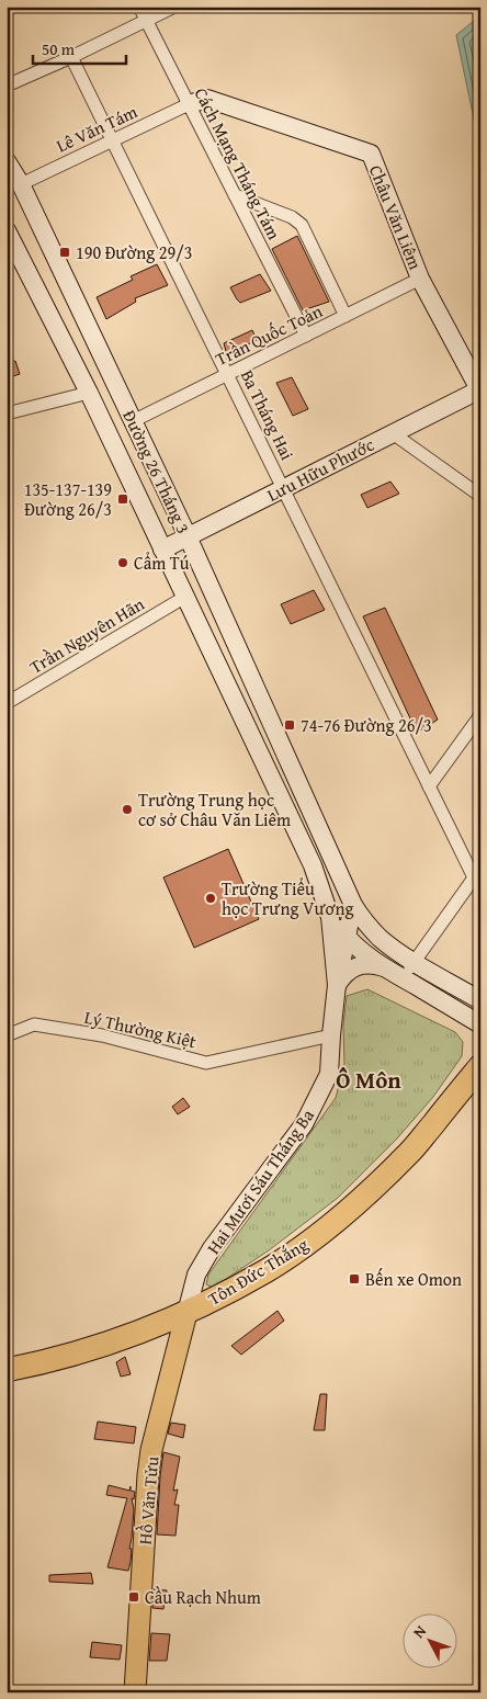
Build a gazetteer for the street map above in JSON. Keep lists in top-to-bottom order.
{
  "streets": {
    "highway": ["Tôn Đức Thắng"],
    "main road": ["Hồ Văn Tửu"],
    "street": [
      "Lê Văn Tám",
      "Cách Mạng Tháng Tám",
      "Châu Văn Liêm",
      "Trần Quốc Toản",
      "Ba Tháng Hai",
      "Lưu Hữu Phước",
      "Đường 26 Tháng 3",
      "Trần Nguyên Hãn",
      "Lý Thường Kiệt",
      "Hai Mươi Sáu Tháng Ba"
    ]
  },
  "crossings": [
    ["Lê Văn Tám", "Cách Mạng Tháng Tám"],
    ["Lê Văn Tám", "Châu Văn Liêm"],
    ["Lê Văn Tám", "Ba Tháng Hai"],
    ["Lê Văn Tám", "Đường 26 Tháng 3"],
    ["Cách Mạng Tháng Tám", "Châu Văn Liêm"],
    ["Cách Mạng Tháng Tám", "Trần Quốc Toản"],
    ["Châu Văn Liêm", "Trần Quốc Toản"],
    ["Châu Văn Liêm", "Lưu Hữu Phước"],
    ["Trần Quốc Toản", "Ba Tháng Hai"],
    ["Trần Quốc Toản", "Đường 26 Tháng 3"],
    ["Ba Tháng Hai", "Lưu Hữu Phước"],
    ["Lưu Hữu Phước", "Đường 26 Tháng 3"],
    ["Đường 26 Tháng 3", "Trần Nguyên Hãn"],
    ["Đường 26 Tháng 3", "Hai Mươi Sáu Tháng Ba"],
    ["Lý Thường Kiệt", "Hai Mươi Sáu Tháng Ba"],
    ["Hai Mươi Sáu Tháng Ba", "Tôn Đức Thắng"],
    ["Hai Mươi Sáu Tháng Ba", "Hồ Văn Tửu"],
    ["Tôn Đức Thắng", "Hồ Văn Tửu"]
  ],
  "districts": ["Ô Môn"],
  "places": {
    "transit": [
      "190 Đường 29/3",
      "135-137-139 Đường 26/3",
      "74-76 Đường 26/3",
      "Bến xe Omon",
      "Cầu Rạch Nhum"
    ],
    "other": ["Cẩm Tú", "Trường Trung học cơ sở Châu Văn Liêm", "Trường Tiểu học Trưng Vương"]
  },
  "scale_bar": "50 m",
  "north": "top left"
}
